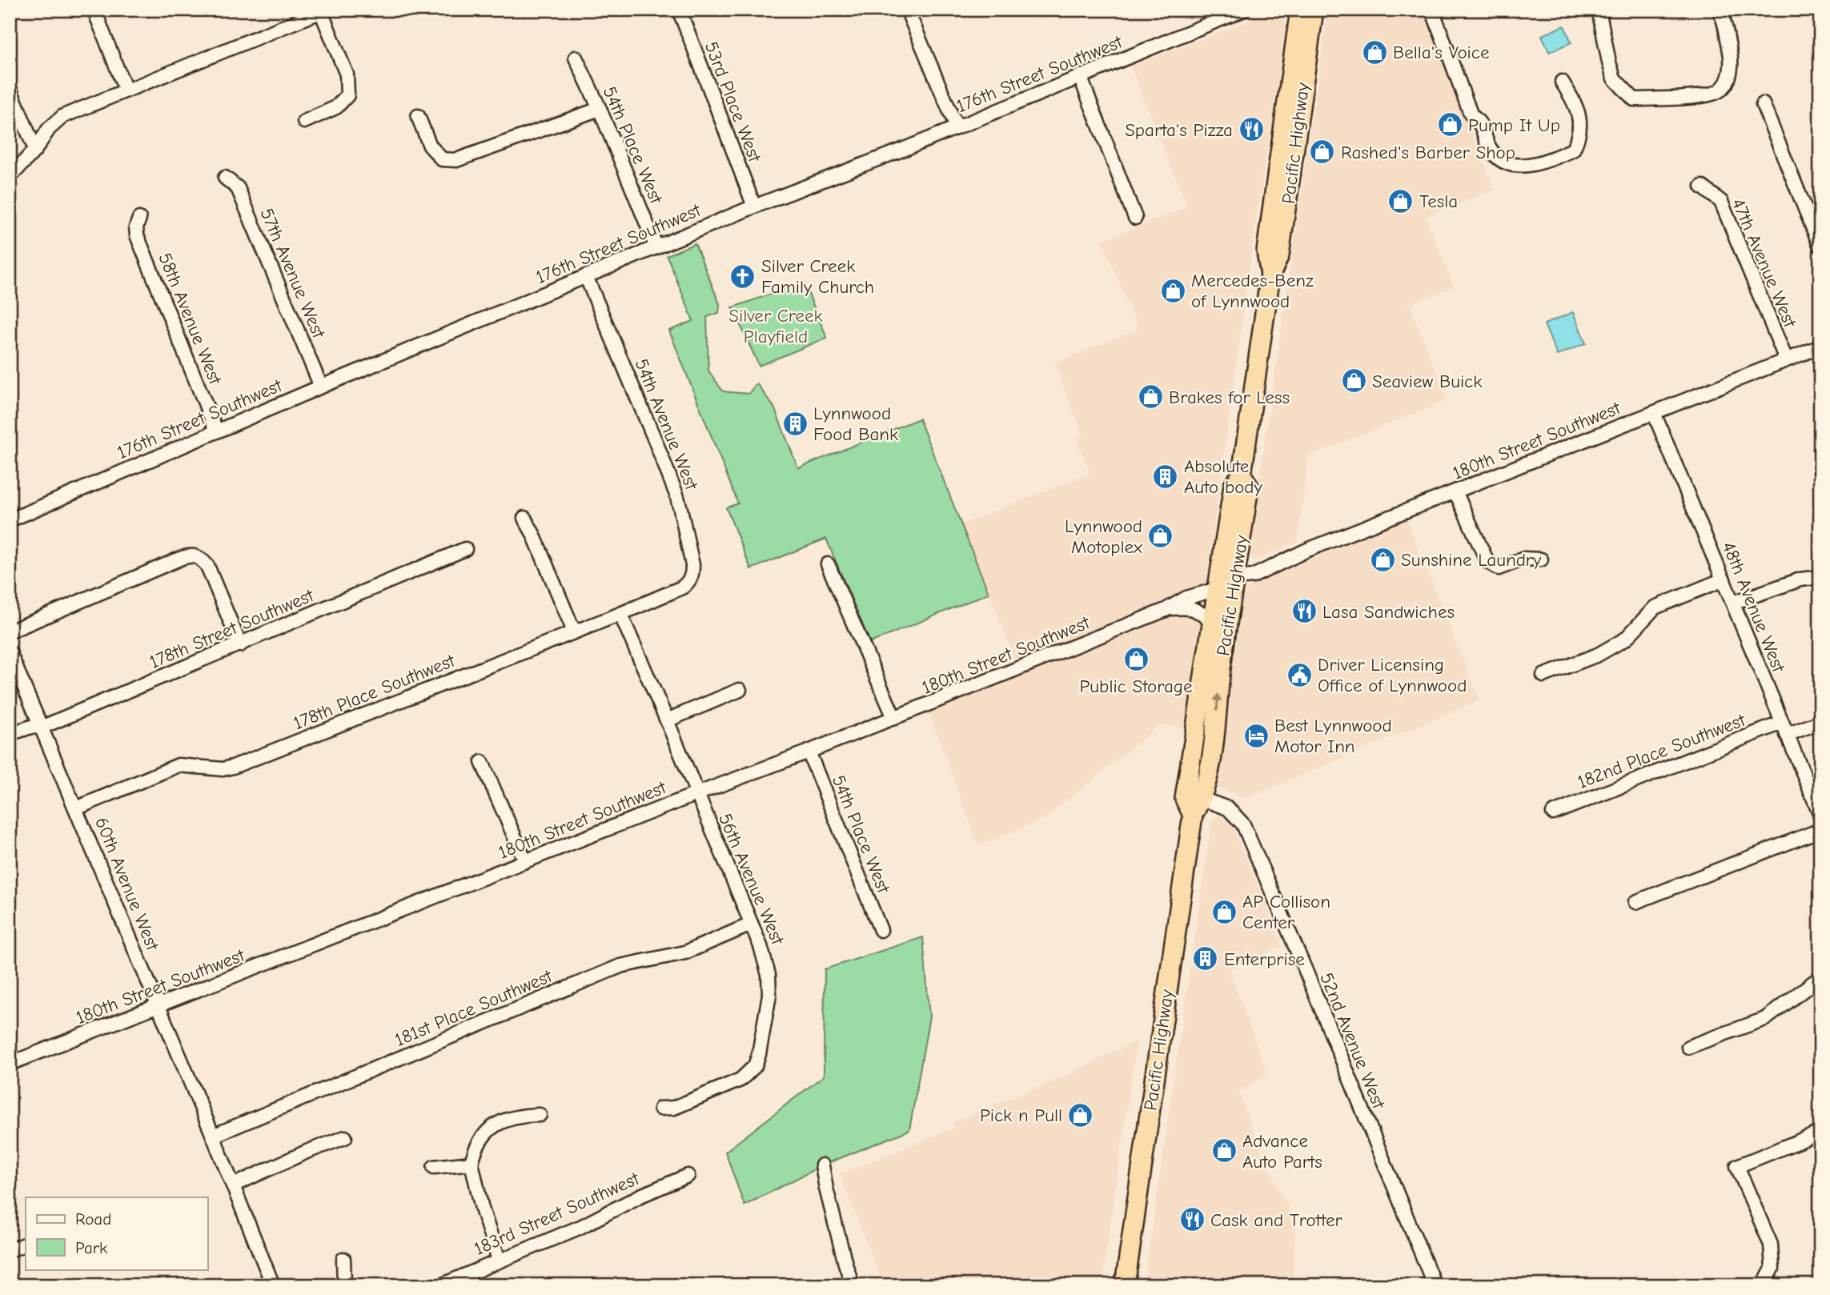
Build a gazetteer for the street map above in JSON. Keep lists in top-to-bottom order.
{
  "streets": {
    "highway": ["Pacific Highway"],
    "street": [
      "176th Street Southwest",
      "53rd Place West",
      "54th Place West",
      "47th Avenue West",
      "57th Avenue West",
      "58th Avenue West",
      "54th Avenue West",
      "180th Street Southwest",
      "48th Avenue West",
      "178th Street Southwest",
      "178th Place Southwest",
      "182nd Place Southwest",
      "56th Avenue West",
      "60th Avenue West",
      "181st Place Southwest",
      "52nd Avenue West",
      "183rd Street Southwest"
    ]
  },
  "crossings": [
    ["176th Street Southwest", "53rd Place West"],
    ["176th Street Southwest", "54th Place West"],
    ["176th Street Southwest", "57th Avenue West"],
    ["176th Street Southwest", "58th Avenue West"],
    ["176th Street Southwest", "54th Avenue West"],
    ["Pacific Highway", "180th Street Southwest"],
    ["Pacific Highway", "52nd Avenue West"],
    ["54th Place West", "180th Street Southwest"],
    ["47th Avenue West", "180th Street Southwest"],
    ["54th Avenue West", "178th Place Southwest"],
    ["180th Street Southwest", "48th Avenue West"],
    ["180th Street Southwest", "56th Avenue West"],
    ["180th Street Southwest", "60th Avenue West"],
    ["48th Avenue West", "182nd Place Southwest"],
    ["178th Street Southwest", "60th Avenue West"],
    ["178th Place Southwest", "56th Avenue West"],
    ["178th Place Southwest", "60th Avenue West"],
    ["56th Avenue West", "181st Place Southwest"],
    ["60th Avenue West", "181st Place Southwest"]
  ],
  "parks": ["Silver Creek Playfield"],
  "places": {
    "shop": [
      "Bella's Voice",
      "Pump It Up",
      "Rashed's Barber Shop",
      "Tesla",
      "Mercedes-Benz of Lynnwood",
      "Seaview Buick",
      "Brakes for Less",
      "Lynnwood Motoplex",
      "Sunshine Laundry",
      "Public Storage",
      "AP Collison Center",
      "Pick n Pull",
      "Advance Auto Parts"
    ],
    "restaurant": ["Sparta's Pizza", "Lasa Sandwiches", "Cask and Trotter"],
    "church": ["Silver Creek Family Church"],
    "building": ["Lynnwood Food Bank", "Absolute Auto body", "Enterprise"],
    "public building": ["Driver Licensing Office of Lynnwood"],
    "hotel": ["Best Lynnwood Motor Inn"]
  },
  "legend": ["Road", "Park"]
}
